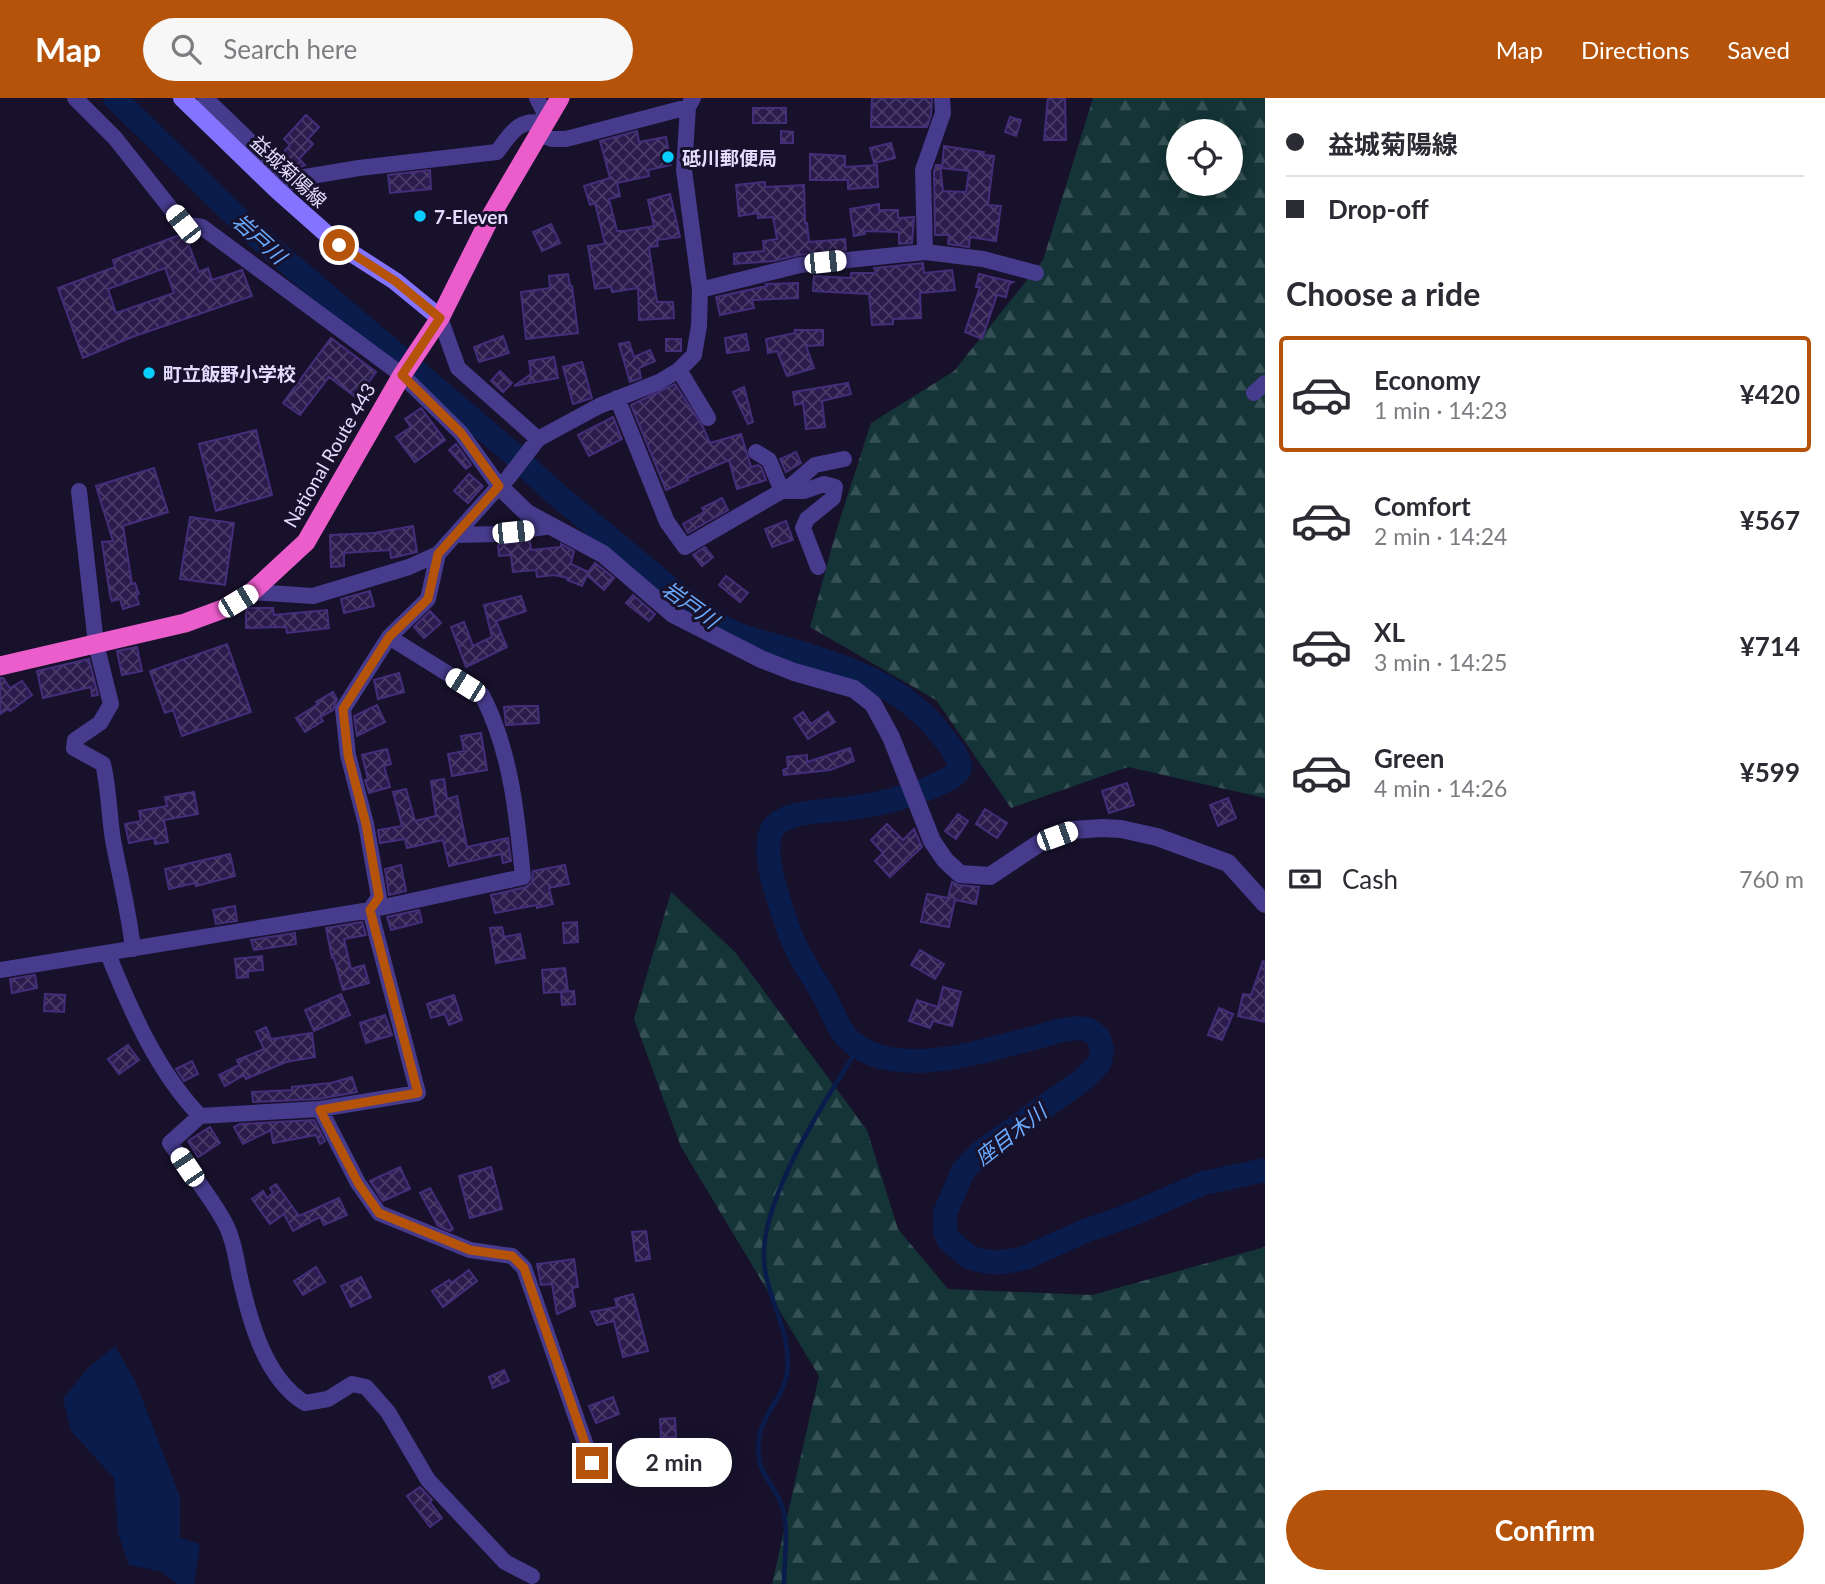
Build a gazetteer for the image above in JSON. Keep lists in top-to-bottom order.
{
  "streets": {
    "highway": ["National Route 443"],
    "main road": ["益城菊陽線"]
  },
  "crossings": [
    ["益城菊陽線", "National Route 443"]
  ],
  "water": ["岩戸川", "座目木川"],
  "places": ["砥川郵便局", "7-Eleven", "町立飯野小学校"],
  "page": {
    "header": "Map",
    "search": "Search here",
    "nav": ["Map", "Directions", "Saved"],
    "banner": ["益城菊陽線", "Drop-off"],
    "heading": "Choose a ride",
    "list": [
      {
        "name": "Economy",
        "note": "1 min · 14:23",
        "value": "¥420"
      },
      {
        "name": "Comfort",
        "note": "2 min · 14:24",
        "value": "¥567"
      },
      {
        "name": "XL",
        "note": "3 min · 14:25",
        "value": "¥714"
      },
      {
        "name": "Green",
        "note": "4 min · 14:26",
        "value": "¥599"
      }
    ],
    "pay": ["Cash", "760 m"],
    "bubble": "2 min",
    "buttons": "Confirm"
  }
}
